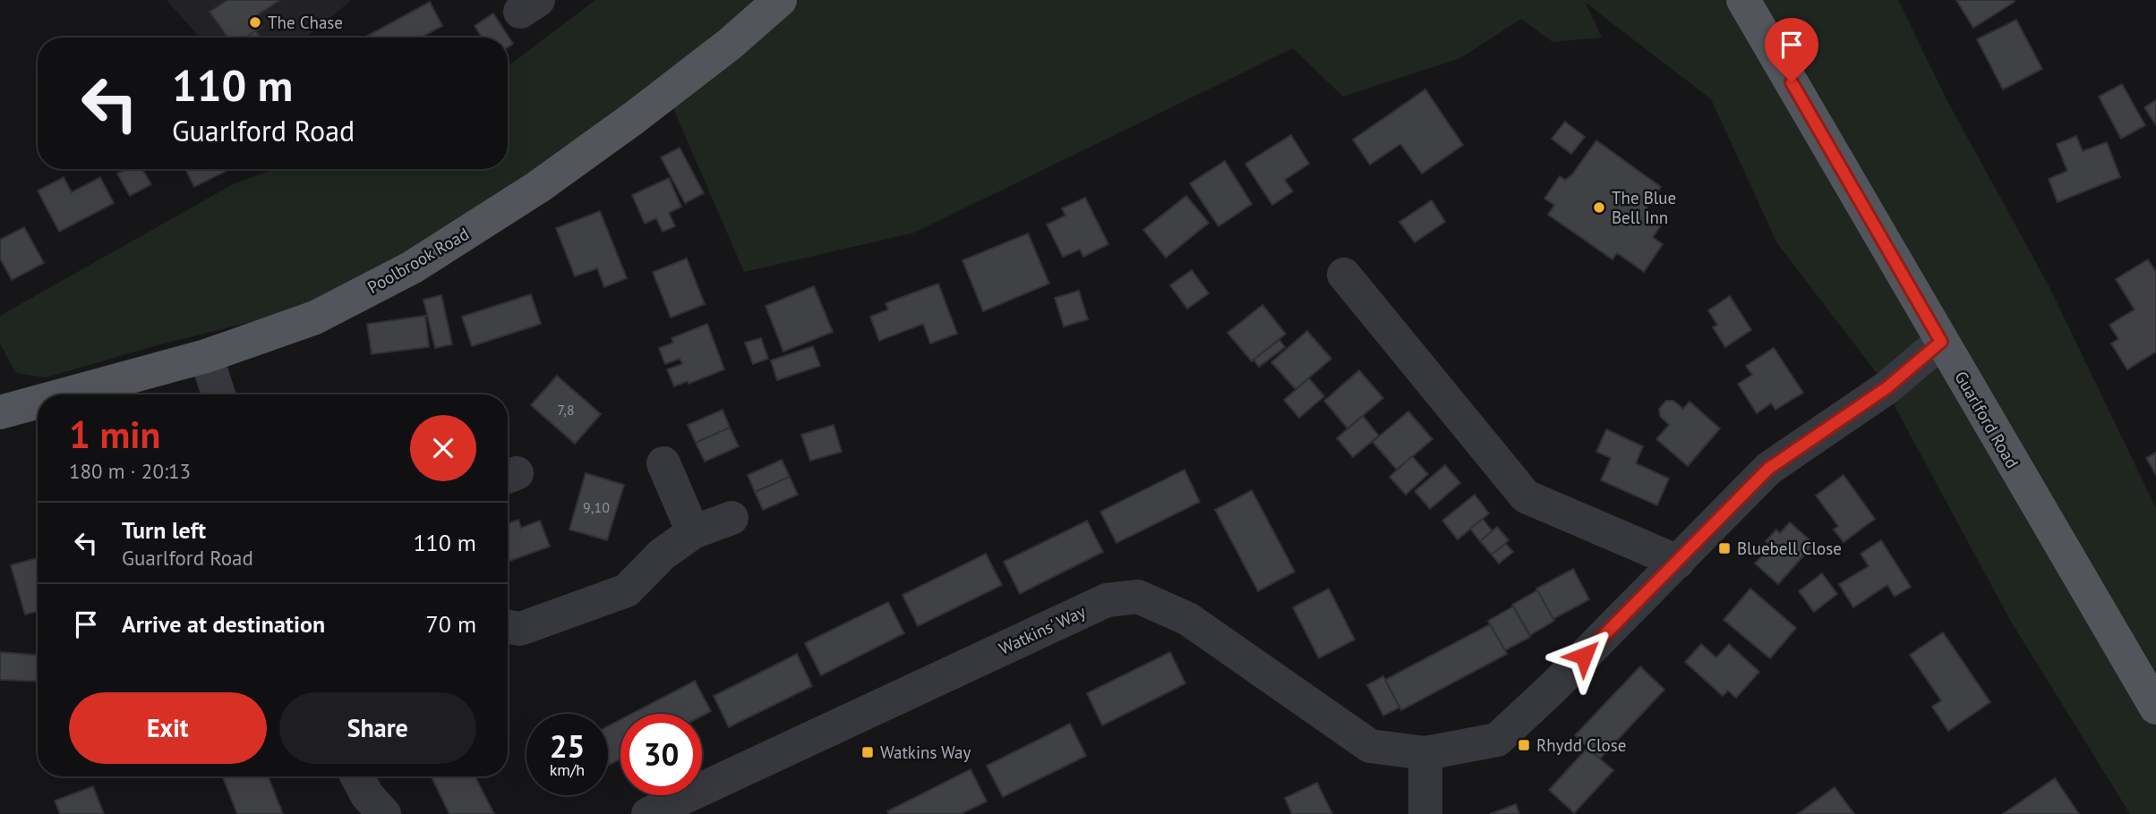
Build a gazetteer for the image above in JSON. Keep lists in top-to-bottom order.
{
  "streets": {
    "main road": ["Poolbrook Road", "Guarlford Road"],
    "street": ["Watkins' Way"]
  },
  "places": {
    "other": ["The Chase", "The Blue Bell Inn"],
    "transit": ["Bluebell Close", "Rhydd Close", "Watkins Way"]
  },
  "house_numbers": ["7,8", "9,10"],
  "page": {
    "turn": ["110 m", "Guarlford Road"],
    "heading": ["1 min", "180 m · 20:13"],
    "list": [
      {
        "name": "Turn left",
        "note": "Guarlford Road",
        "value": "110 m"
      },
      {
        "name": "Arrive at destination",
        "value": "70 m"
      }
    ],
    "buttons": ["Exit", "Share"],
    "speed": "25 km/h",
    "limit": "30"
  }
}
